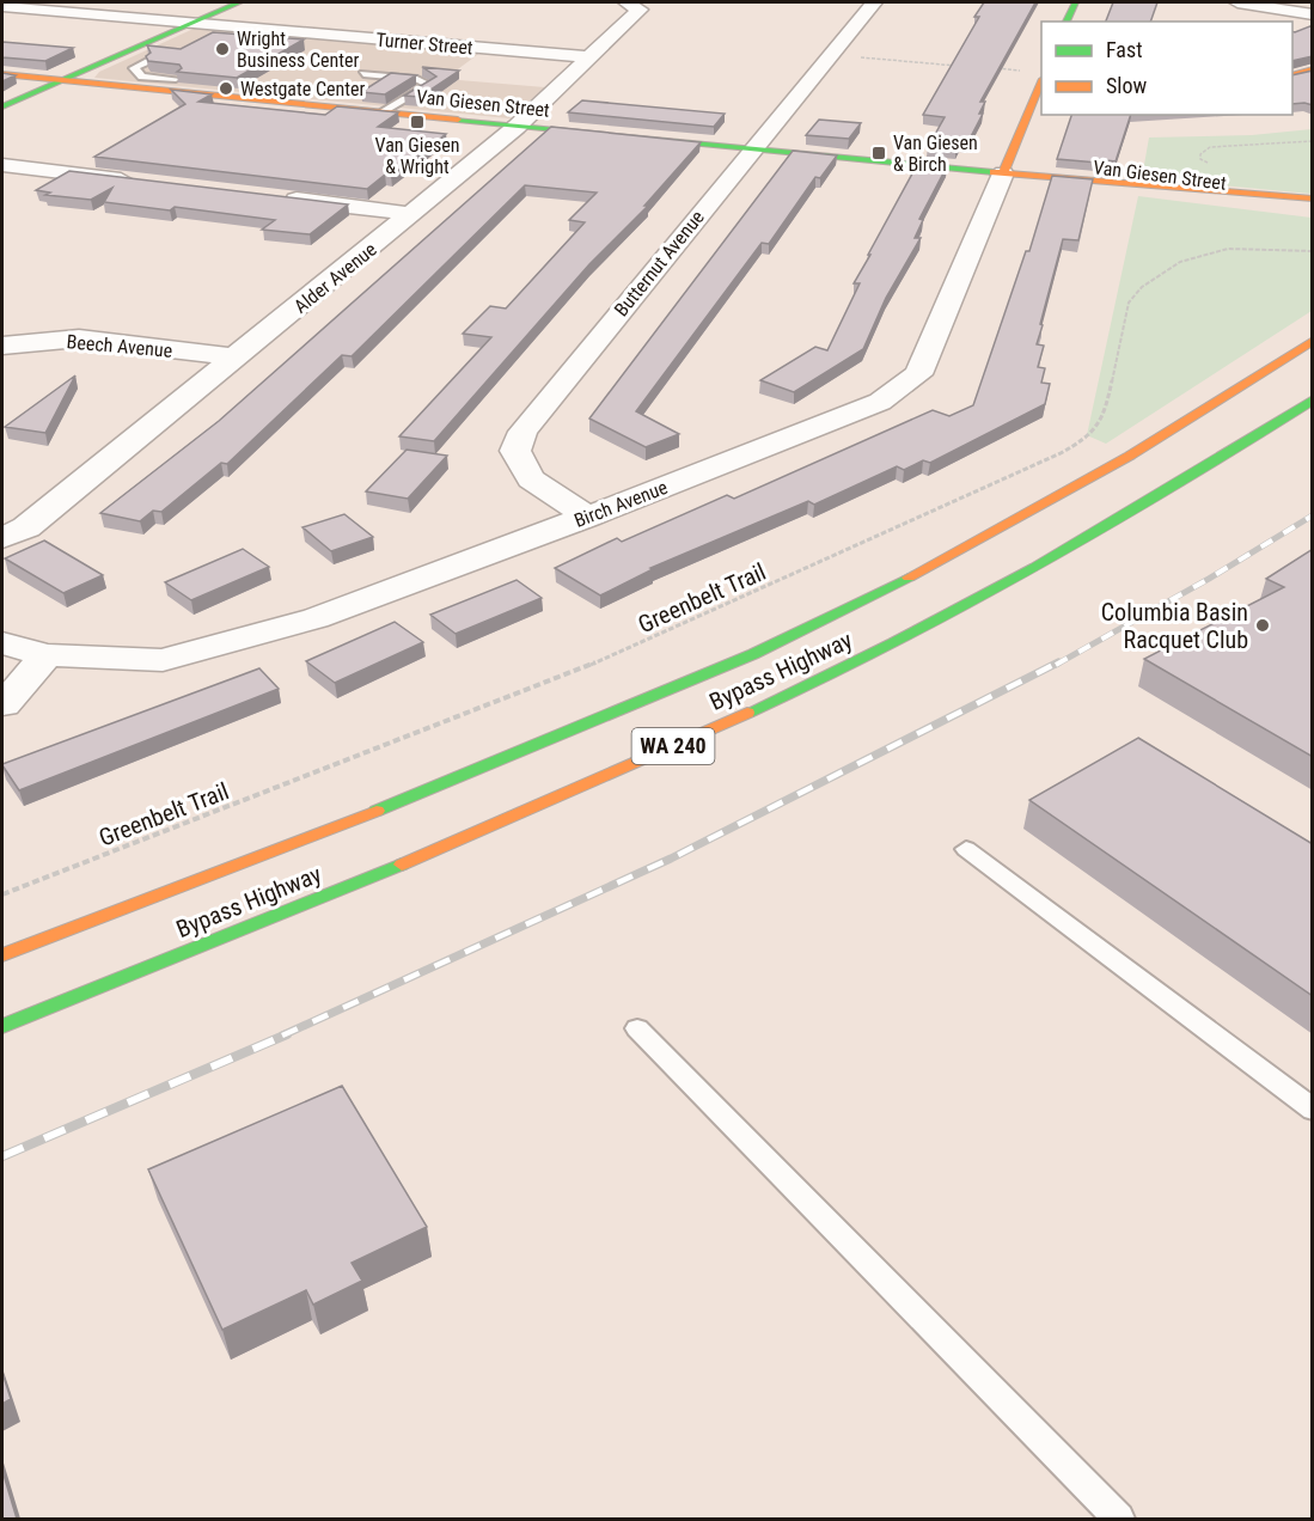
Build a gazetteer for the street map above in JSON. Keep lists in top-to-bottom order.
{
  "streets": {
    "main road": [
      "Van Giesen Street",
      "Birch Avenue",
      "Bypass Highway",
      "WA 240"
    ],
    "street": [
      "Turner Street",
      "Butternut Avenue",
      "Alder Avenue",
      "Beech Avenue"
    ],
    "path": ["Greenbelt Trail"]
  },
  "crossings": [
    ["Turner Street", "Alder Avenue"],
    ["Van Giesen Street", "Butternut Avenue"],
    ["Van Giesen Street", "Alder Avenue"],
    ["Van Giesen Street", "Birch Avenue"],
    ["Butternut Avenue", "Birch Avenue"],
    ["Alder Avenue", "Beech Avenue"]
  ],
  "places": {
    "other": ["Wright Business Center", "Westgate Center", "Columbia Basin Racquet Club"],
    "transit": ["Van Giesen & Wright", "Van Giesen & Birch"]
  },
  "legend": ["Fast", "Slow"]
}
